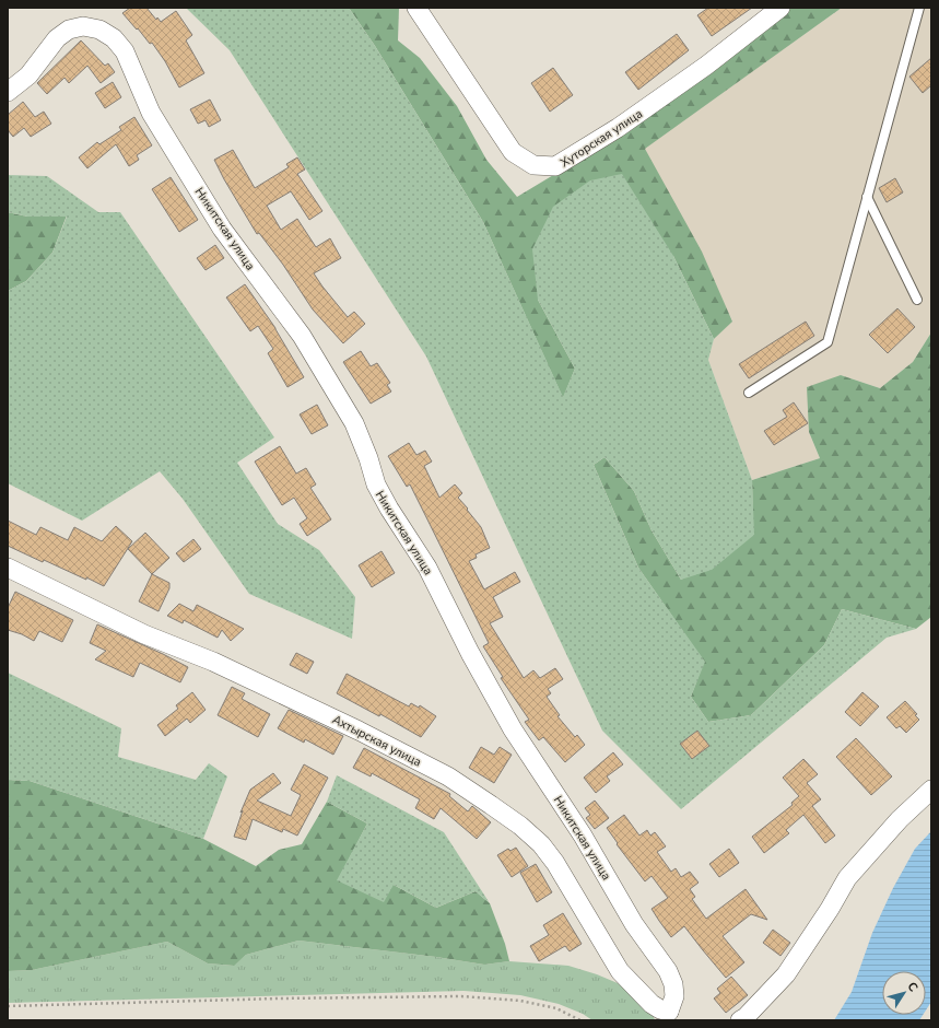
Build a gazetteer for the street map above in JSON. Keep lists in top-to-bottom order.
{
  "streets": {
    "street": ["Хуторская улица", "Никитская улица", "Ахтырская улица"]
  },
  "crossings": [
    ["Никитская улица", "Ахтырская улица"]
  ],
  "north": "top right"
}
